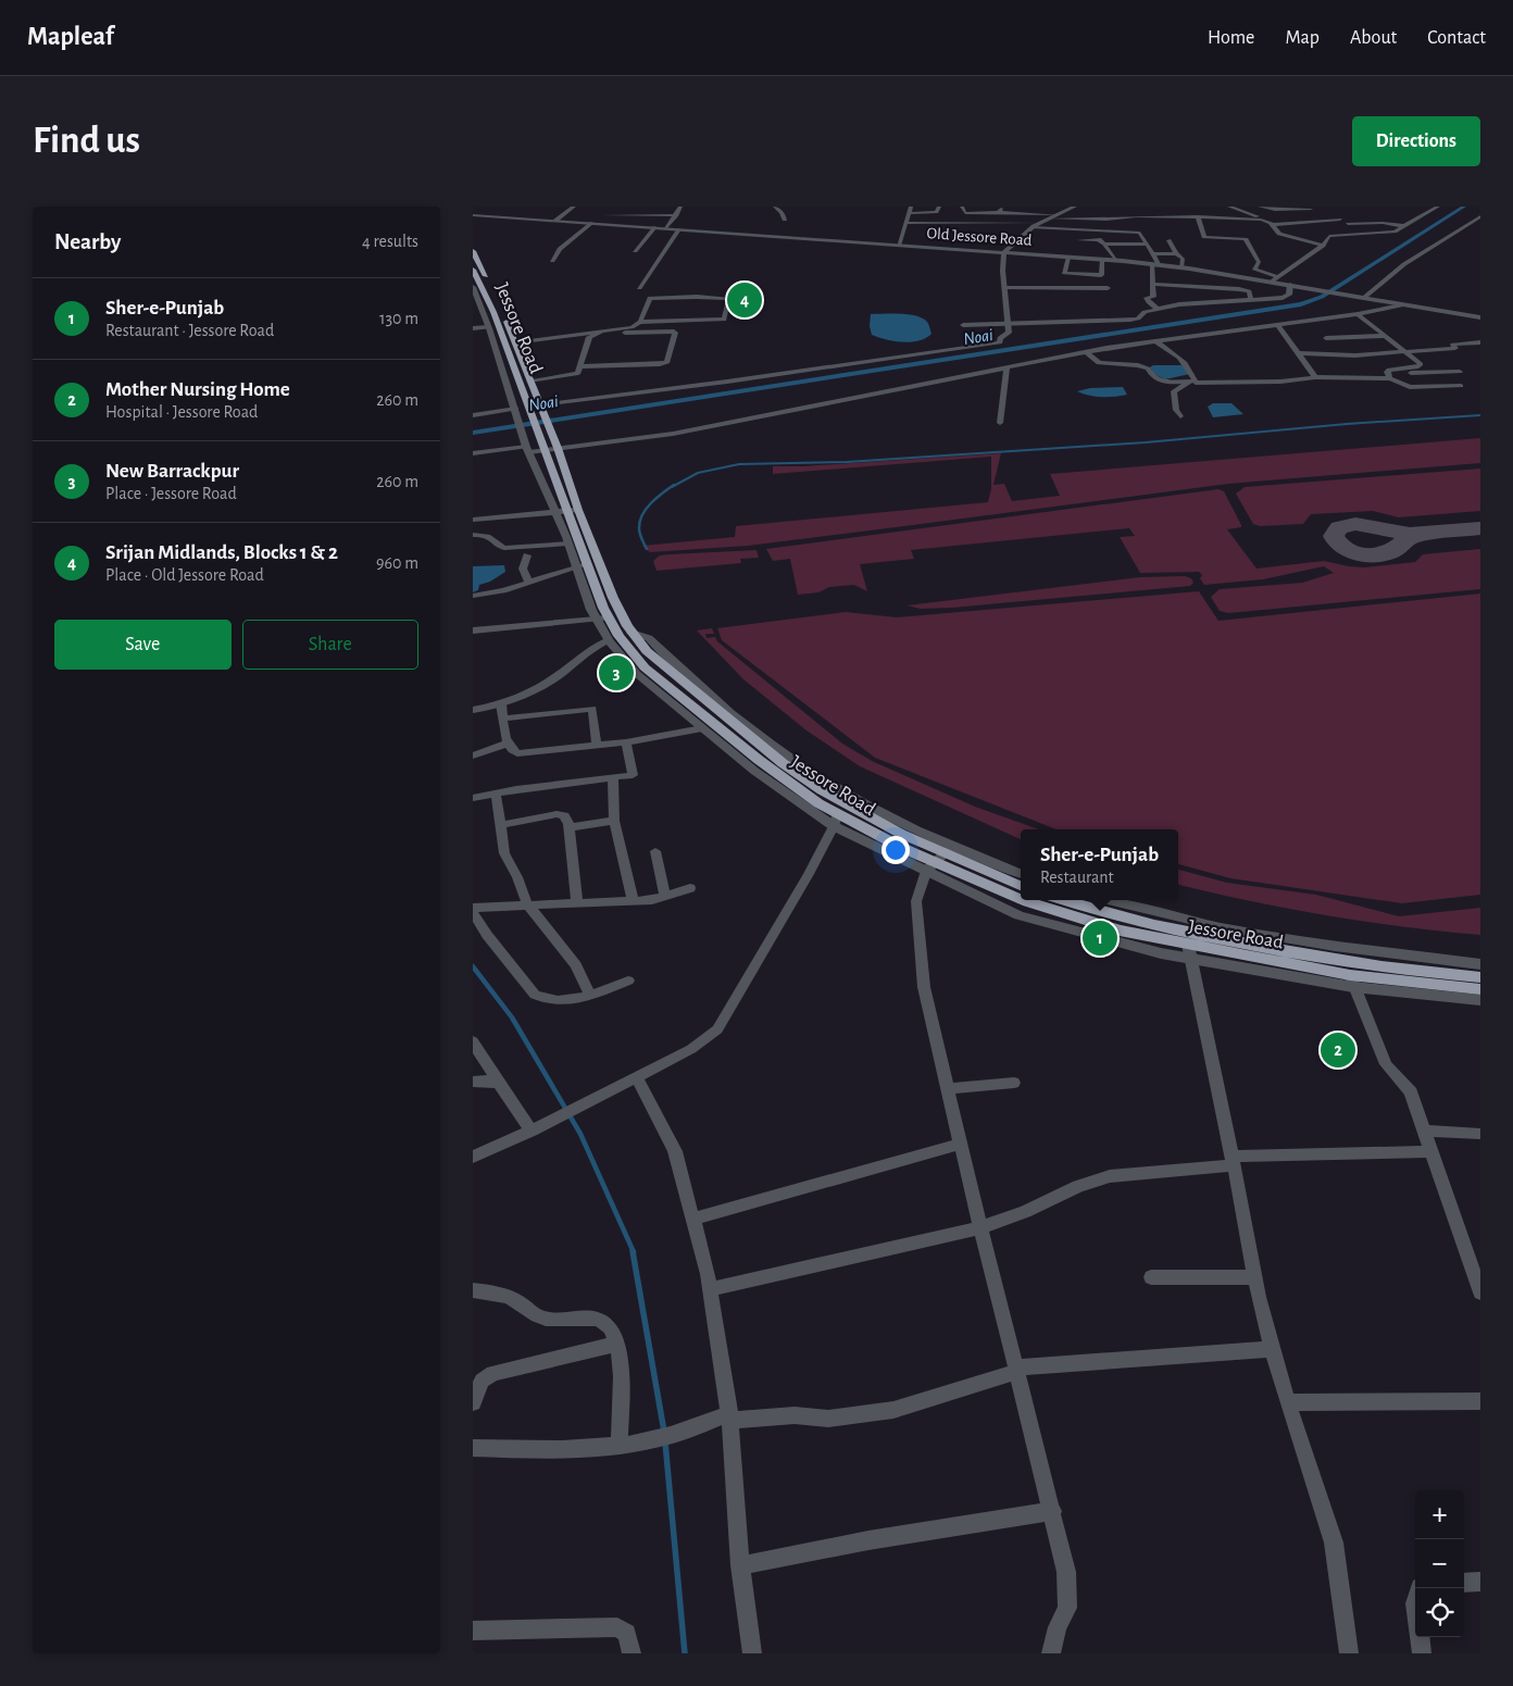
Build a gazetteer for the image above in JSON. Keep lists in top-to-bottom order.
{
  "streets": {
    "highway": ["Jessore Road"],
    "street": ["Old Jessore Road"]
  },
  "water": ["Noai"],
  "page": {
    "header": "Mapleaf",
    "nav": [
      "Home",
      "Map",
      "About",
      "Contact"
    ],
    "buttons": [
      "Directions",
      ["Save", "Share"]
    ],
    "title": "Find us",
    "heading": ["Nearby", "4 results"],
    "list": [
      {
        "mark": "1",
        "name": "Sher-e-Punjab",
        "note": "Restaurant · Jessore Road",
        "value": "130 m"
      },
      {
        "mark": "2",
        "name": "Mother Nursing Home",
        "note": "Hospital · Jessore Road",
        "value": "260 m"
      },
      {
        "mark": "3",
        "name": "New Barrackpur",
        "note": "Place · Jessore Road",
        "value": "260 m"
      },
      {
        "mark": "4",
        "name": "Srijan Midlands, Blocks 1 & 2",
        "note": "Place · Old Jessore Road",
        "value": "960 m"
      }
    ],
    "pins": [
      "4",
      "3",
      "1",
      "2"
    ],
    "popup": ["Sher-e-Punjab", "Restaurant"],
    "map_buttons": ["+", "−"]
  }
}
